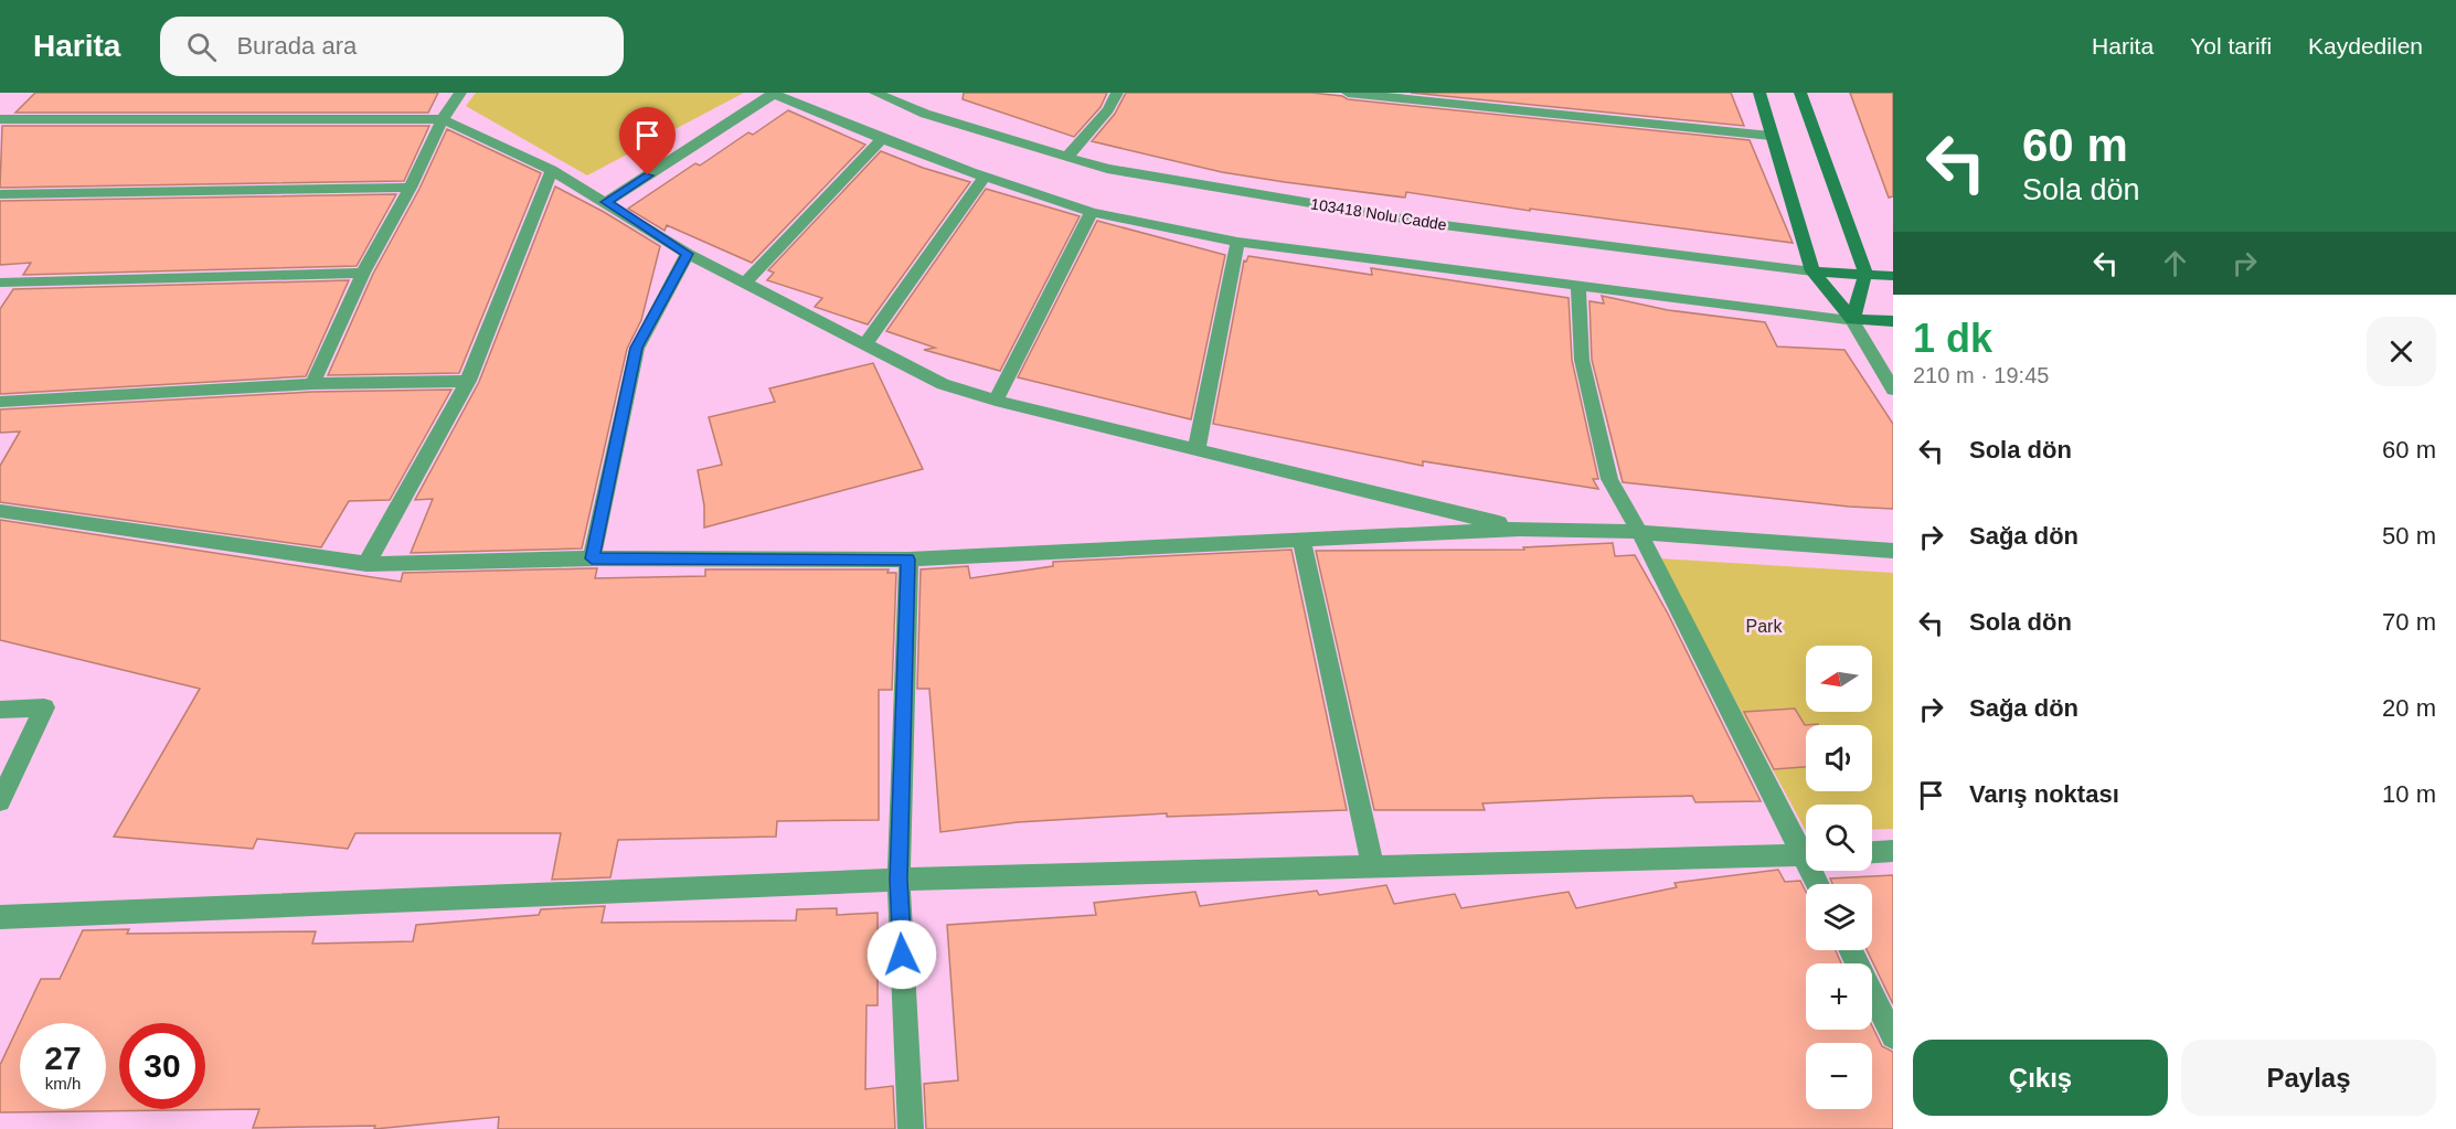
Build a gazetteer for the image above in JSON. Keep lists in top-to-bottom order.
{
  "streets": {
    "street": ["103418 Nolu Cadde"]
  },
  "parks": ["Park"],
  "north": "left",
  "page": {
    "header": "Harita",
    "search": "Burada ara",
    "nav": ["Harita", "Yol tarifi", "Kaydedilen"],
    "turn": ["60 m", "Sola dön"],
    "heading": ["1 dk", "210 m · 19:45"],
    "list": [
      {
        "name": "Sola dön",
        "value": "60 m"
      },
      {
        "name": "Sağa dön",
        "value": "50 m"
      },
      {
        "name": "Sola dön",
        "value": "70 m"
      },
      {
        "name": "Sağa dön",
        "value": "20 m"
      },
      {
        "name": "Varış noktası",
        "value": "10 m"
      }
    ],
    "map_buttons": ["+", "−"],
    "speed": "27 km/h",
    "limit": "30",
    "buttons": ["Çıkış", "Paylaş"]
  }
}
